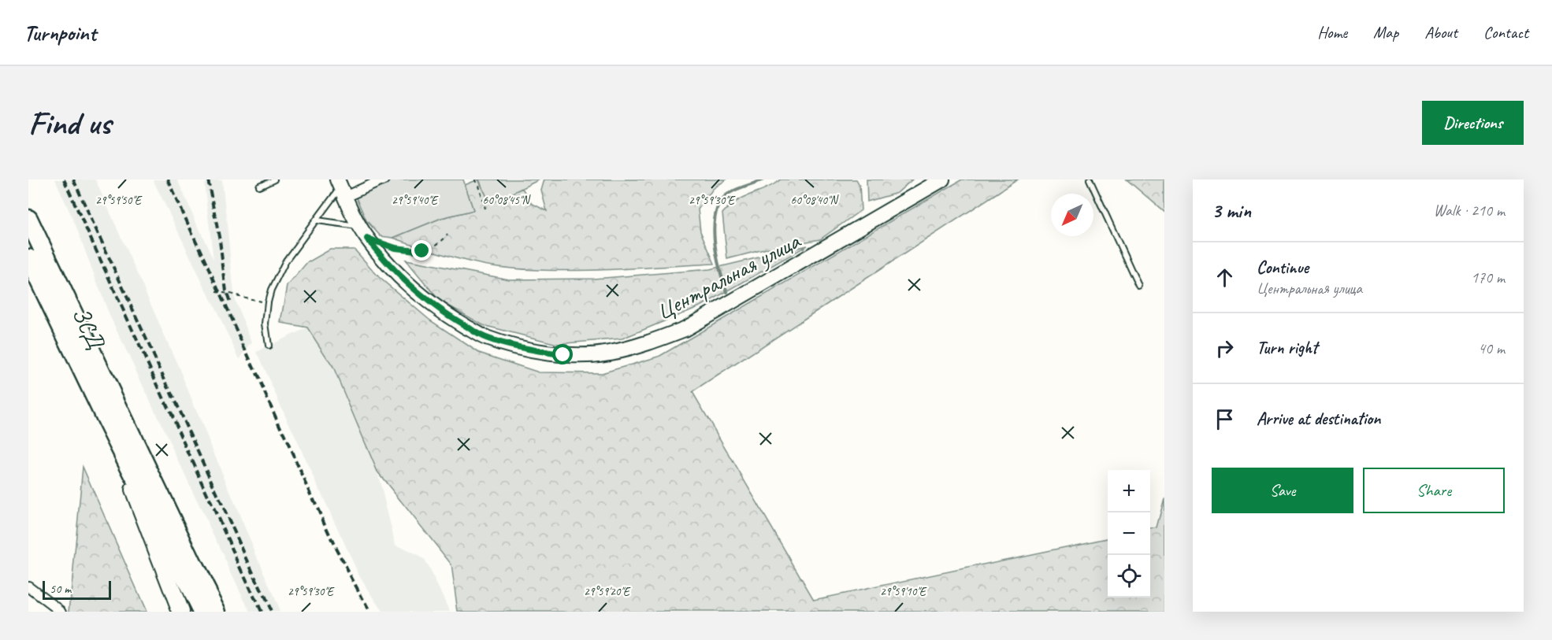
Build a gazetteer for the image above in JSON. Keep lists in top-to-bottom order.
{
  "streets": {
    "highway": ["ЗСД"],
    "main road": ["Центральная улица"]
  },
  "scale_bar": "50 m",
  "north": "bottom left",
  "page": {
    "header": "Turnpoint",
    "nav": [
      "Home",
      "Map",
      "About",
      "Contact"
    ],
    "buttons": [
      "Directions",
      ["Save", "Share"]
    ],
    "title": "Find us",
    "heading": ["3 min", "Walk · 210 m"],
    "list": [
      ["Continue", "Центральная улица", "170 m"],
      ["Turn right", "40 m"],
      "Arrive at destination"
    ],
    "map_buttons": ["+", "−"],
    "scale": "50 m"
  },
  "coordinates": [
    "60°08'45\"N",
    "60°08'40\"N",
    "29°59'50\"E",
    "29°59'30\"E",
    "29°59'40\"E",
    "29°59'20\"E",
    "29°59'10\"E"
  ]
}
